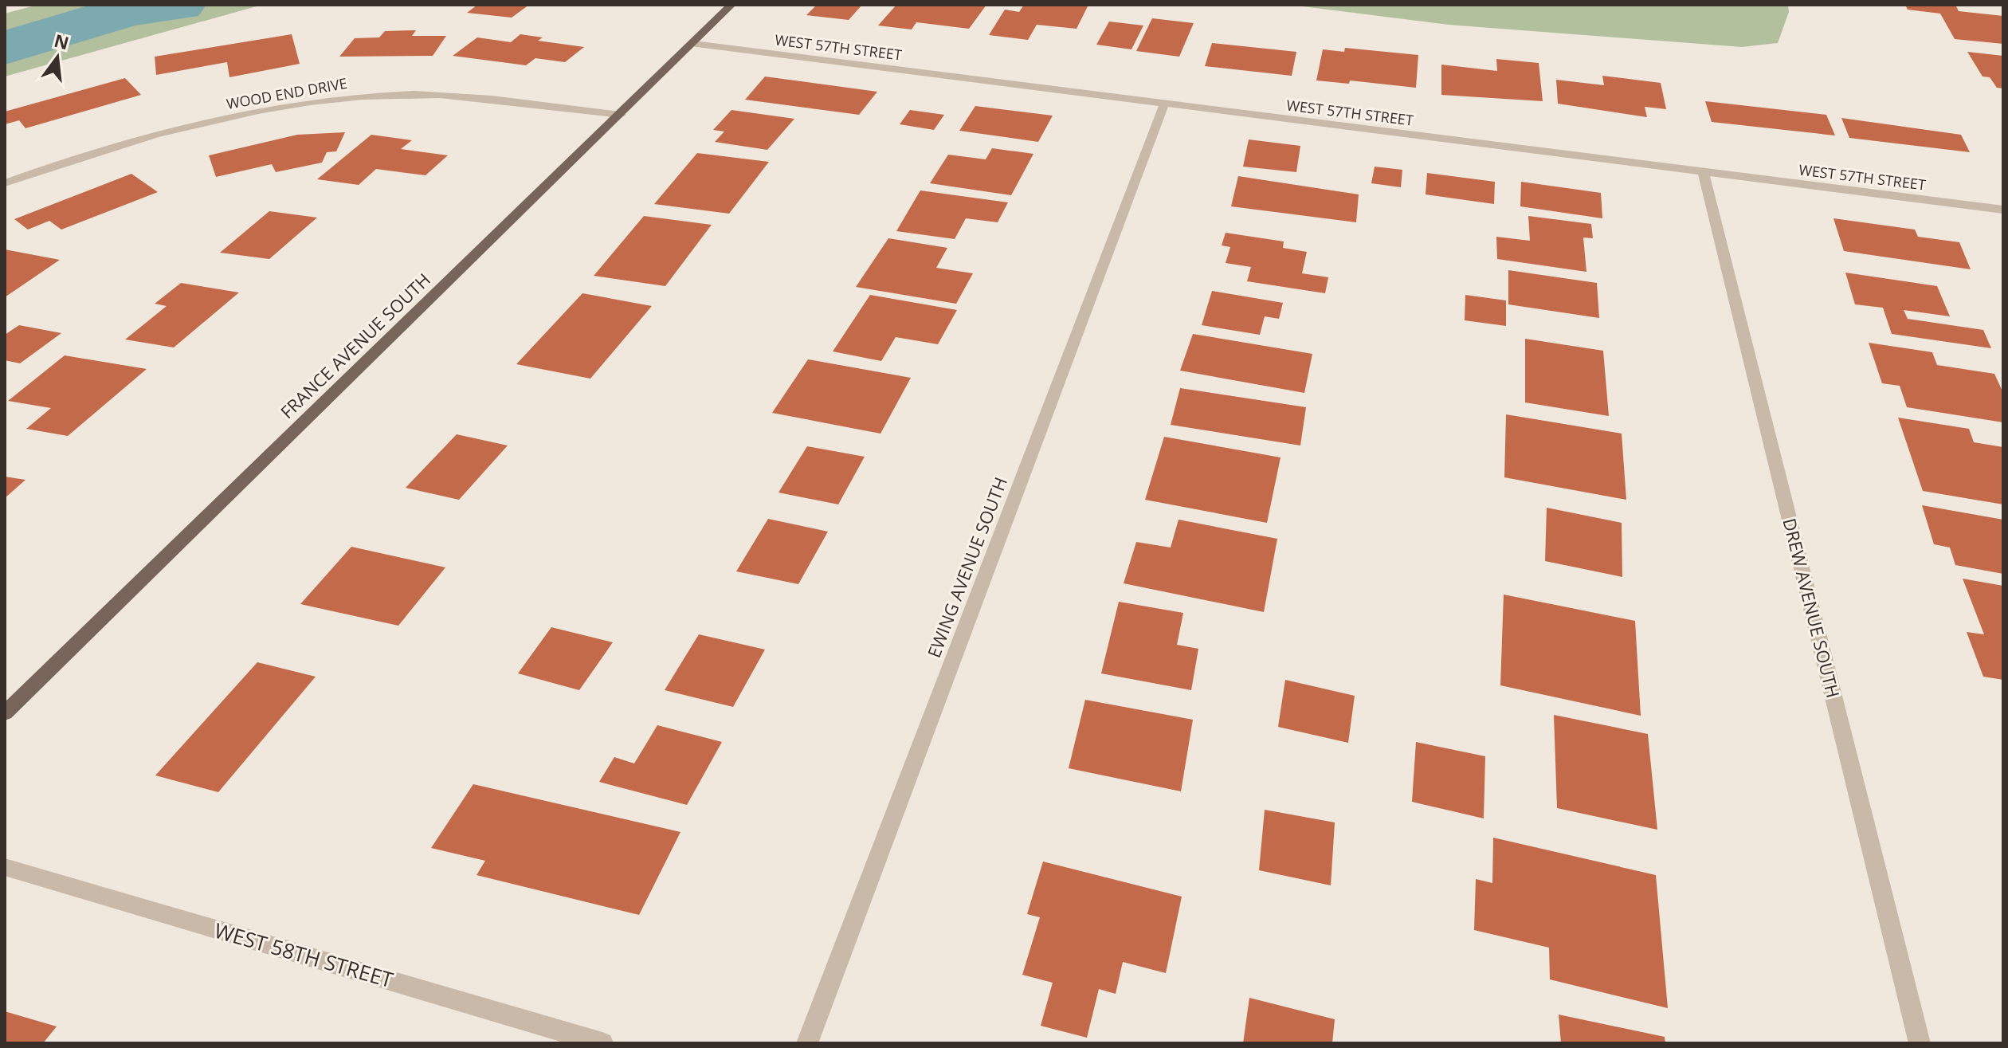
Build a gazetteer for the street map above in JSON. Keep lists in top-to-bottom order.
{
  "streets": {
    "main road": ["FRANCE AVENUE SOUTH"],
    "street": [
      "WEST 57TH STREET",
      "WOOD END DRIVE",
      "EWING AVENUE SOUTH",
      "DREW AVENUE SOUTH",
      "WEST 58TH STREET"
    ]
  },
  "crossings": [
    ["WEST 57TH STREET", "FRANCE AVENUE SOUTH"],
    ["WEST 57TH STREET", "EWING AVENUE SOUTH"],
    ["WEST 57TH STREET", "DREW AVENUE SOUTH"],
    ["WOOD END DRIVE", "FRANCE AVENUE SOUTH"]
  ],
  "north": "top"
}
